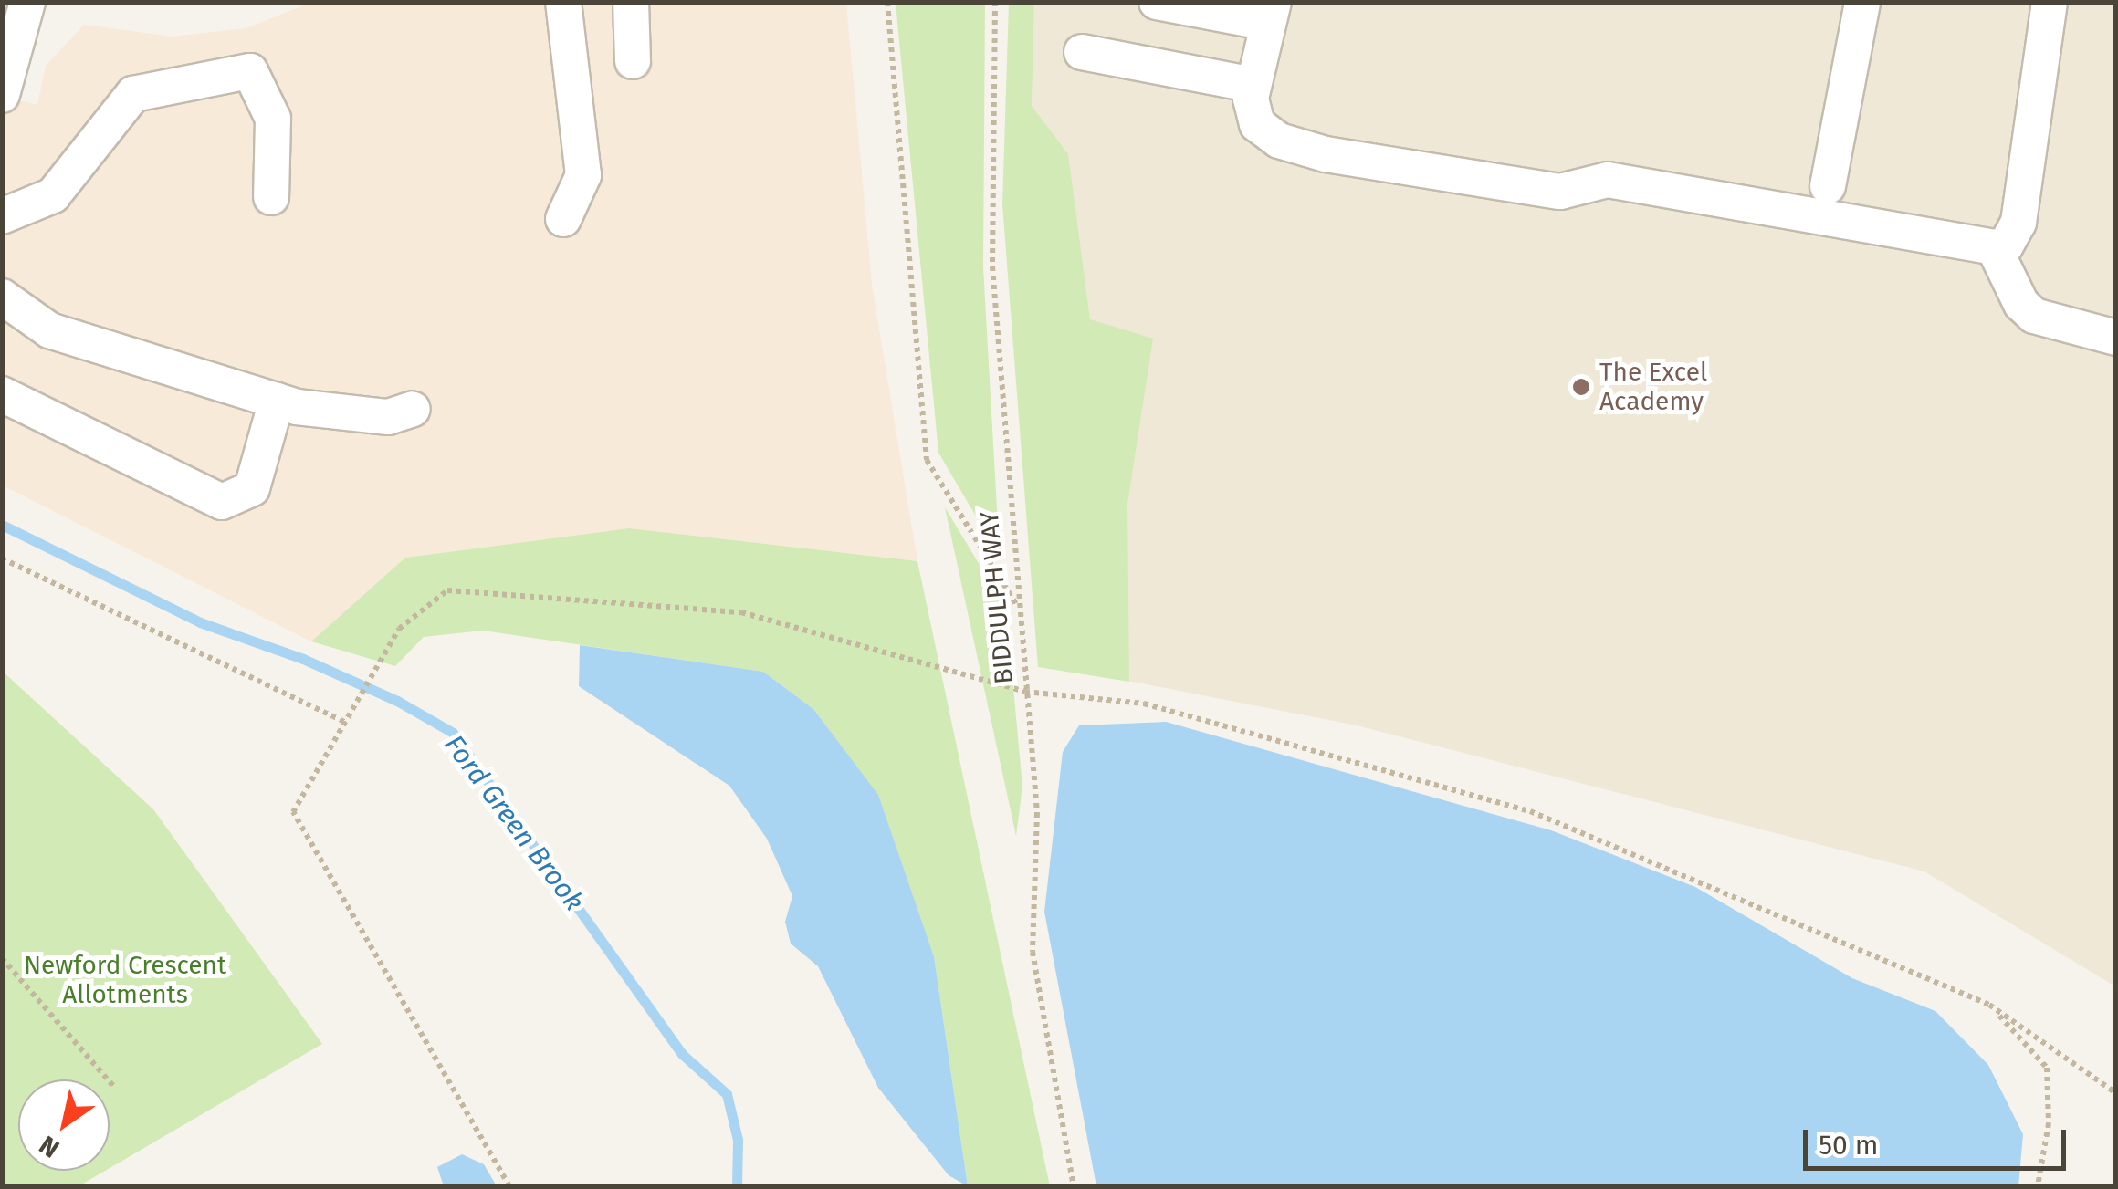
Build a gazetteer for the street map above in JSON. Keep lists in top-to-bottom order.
{
  "streets": {
    "path": ["BIDDULPH WAY"]
  },
  "water": ["Ford Green Brook"],
  "parks": ["Newford Crescent Allotments"],
  "places": ["The Excel Academy"],
  "scale_bar": "50 m",
  "north": "bottom left"
}
